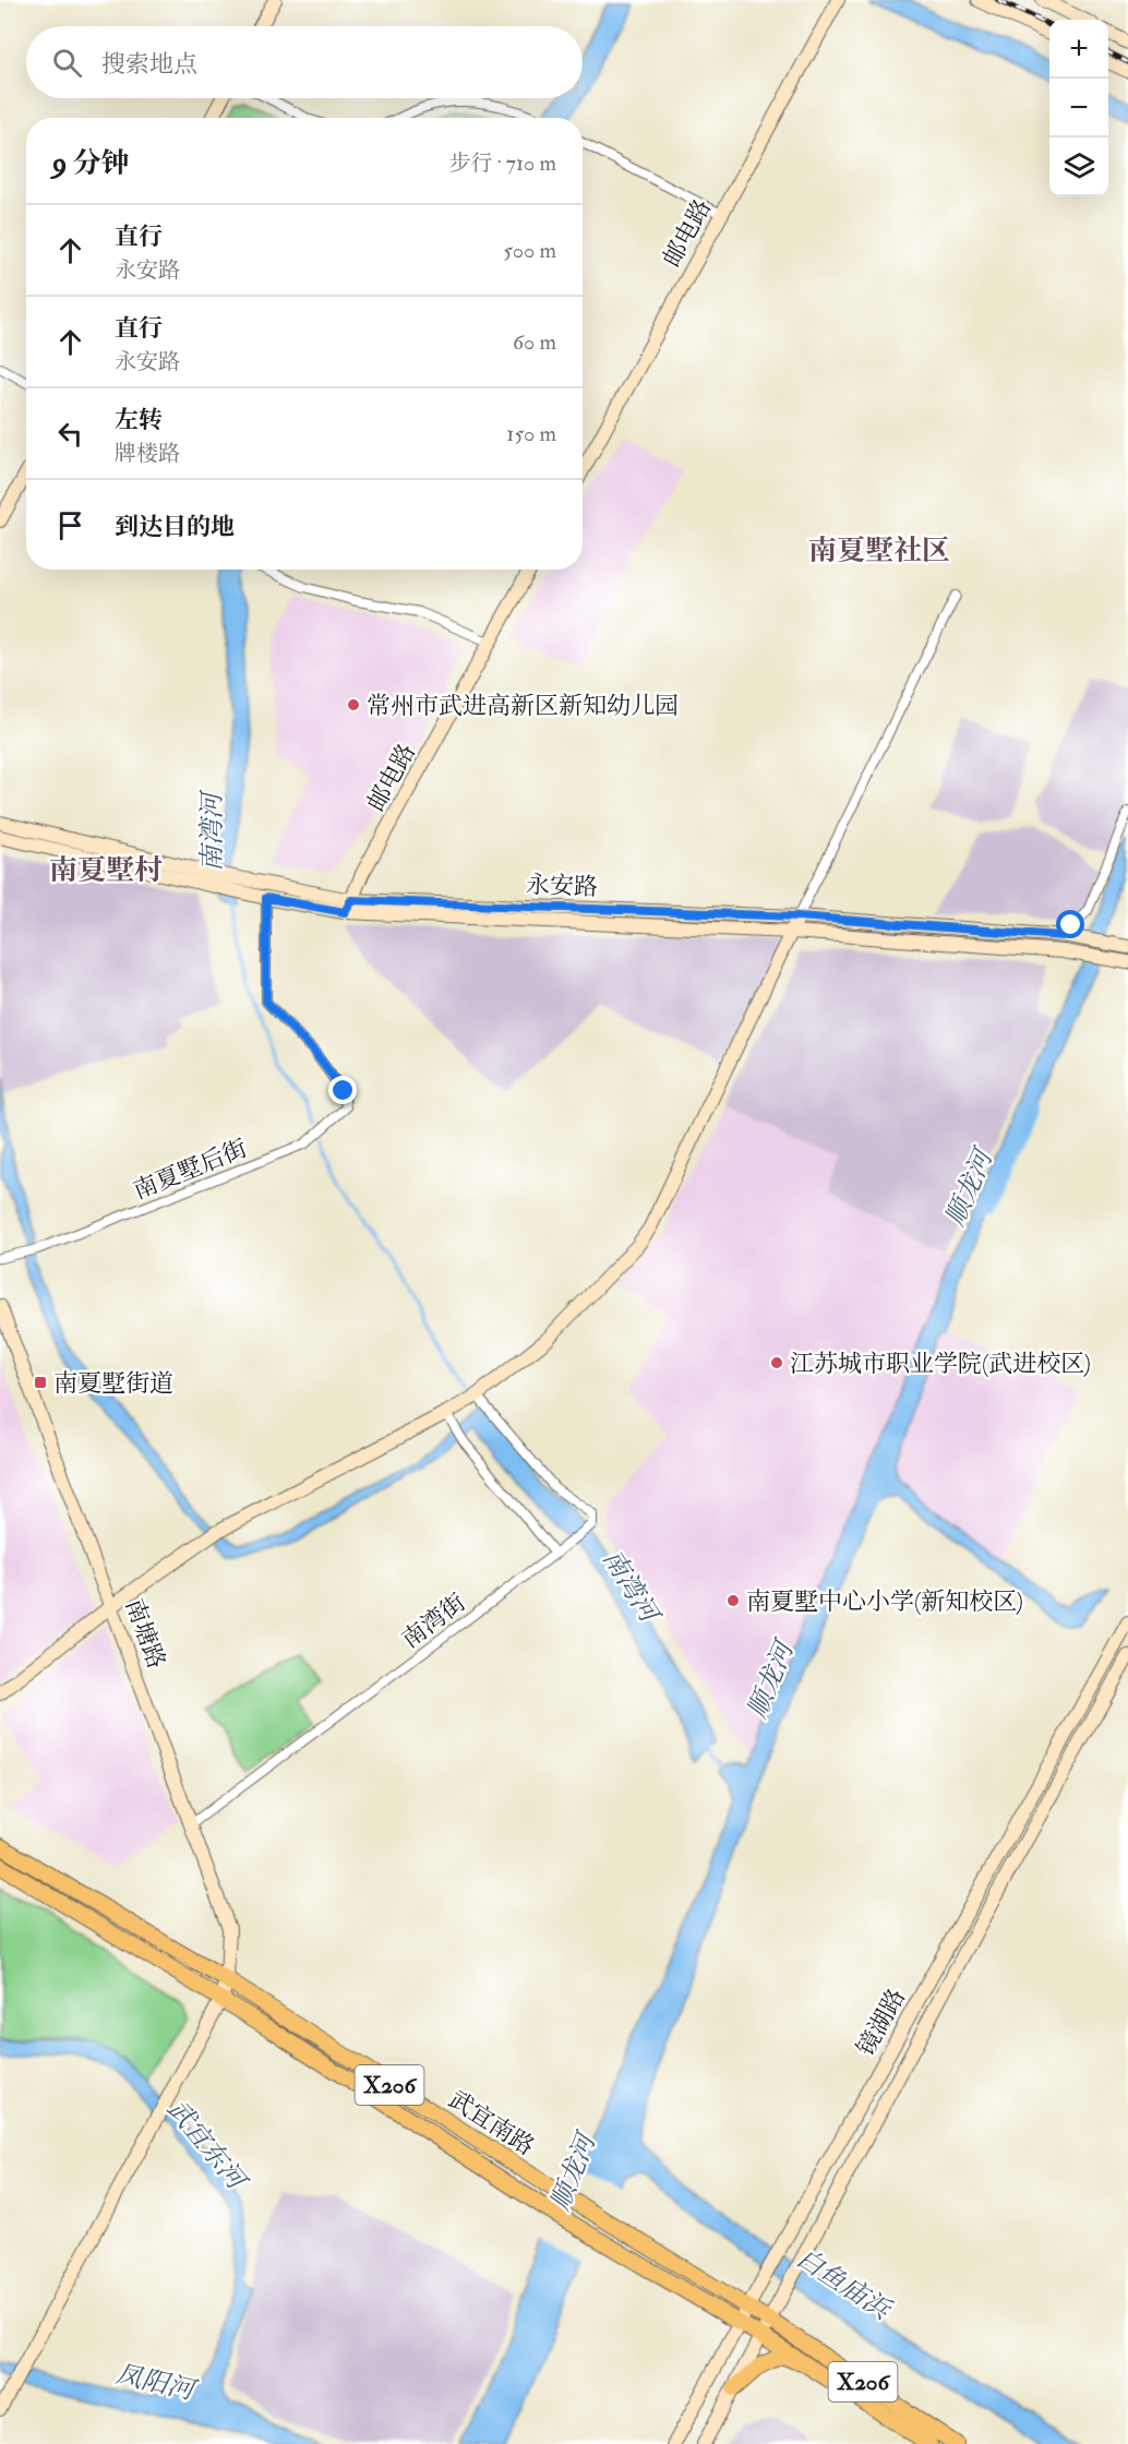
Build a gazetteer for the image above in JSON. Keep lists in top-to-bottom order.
{
  "streets": {
    "main road": ["X206", "武宜南路"],
    "street": [
      "邮电路",
      "永安路",
      "南夏墅后街",
      "南湾街",
      "南塘路",
      "镜湖路"
    ]
  },
  "crossings": [
    ["邮电路", "永安路"],
    ["永安路", "南夏墅后街"],
    ["南湾街", "南塘路"],
    ["南塘路", "武宜南路"],
    ["镜湖路", "武宜南路"]
  ],
  "districts": ["南夏墅社区", "南夏墅村"],
  "water": [
    "南湾河",
    "顺龙河",
    "武宜东河",
    "白鱼庙浜",
    "凤阳河"
  ],
  "places": {
    "other": ["常州市武进高新区新知幼儿园", "江苏城市职业学院(武进校区)", "南夏墅中心小学(新知校区)"],
    "transit": ["南夏墅街道"]
  },
  "page": {
    "map_buttons": ["+", "−"],
    "search": "搜索地点",
    "heading": ["9 分钟", "步行 · 710 m"],
    "list": [
      ["直行", "永安路", "500 m"],
      ["直行", "永安路", "60 m"],
      ["左转", "牌楼路", "150 m"],
      "到达目的地"
    ]
  }
}
